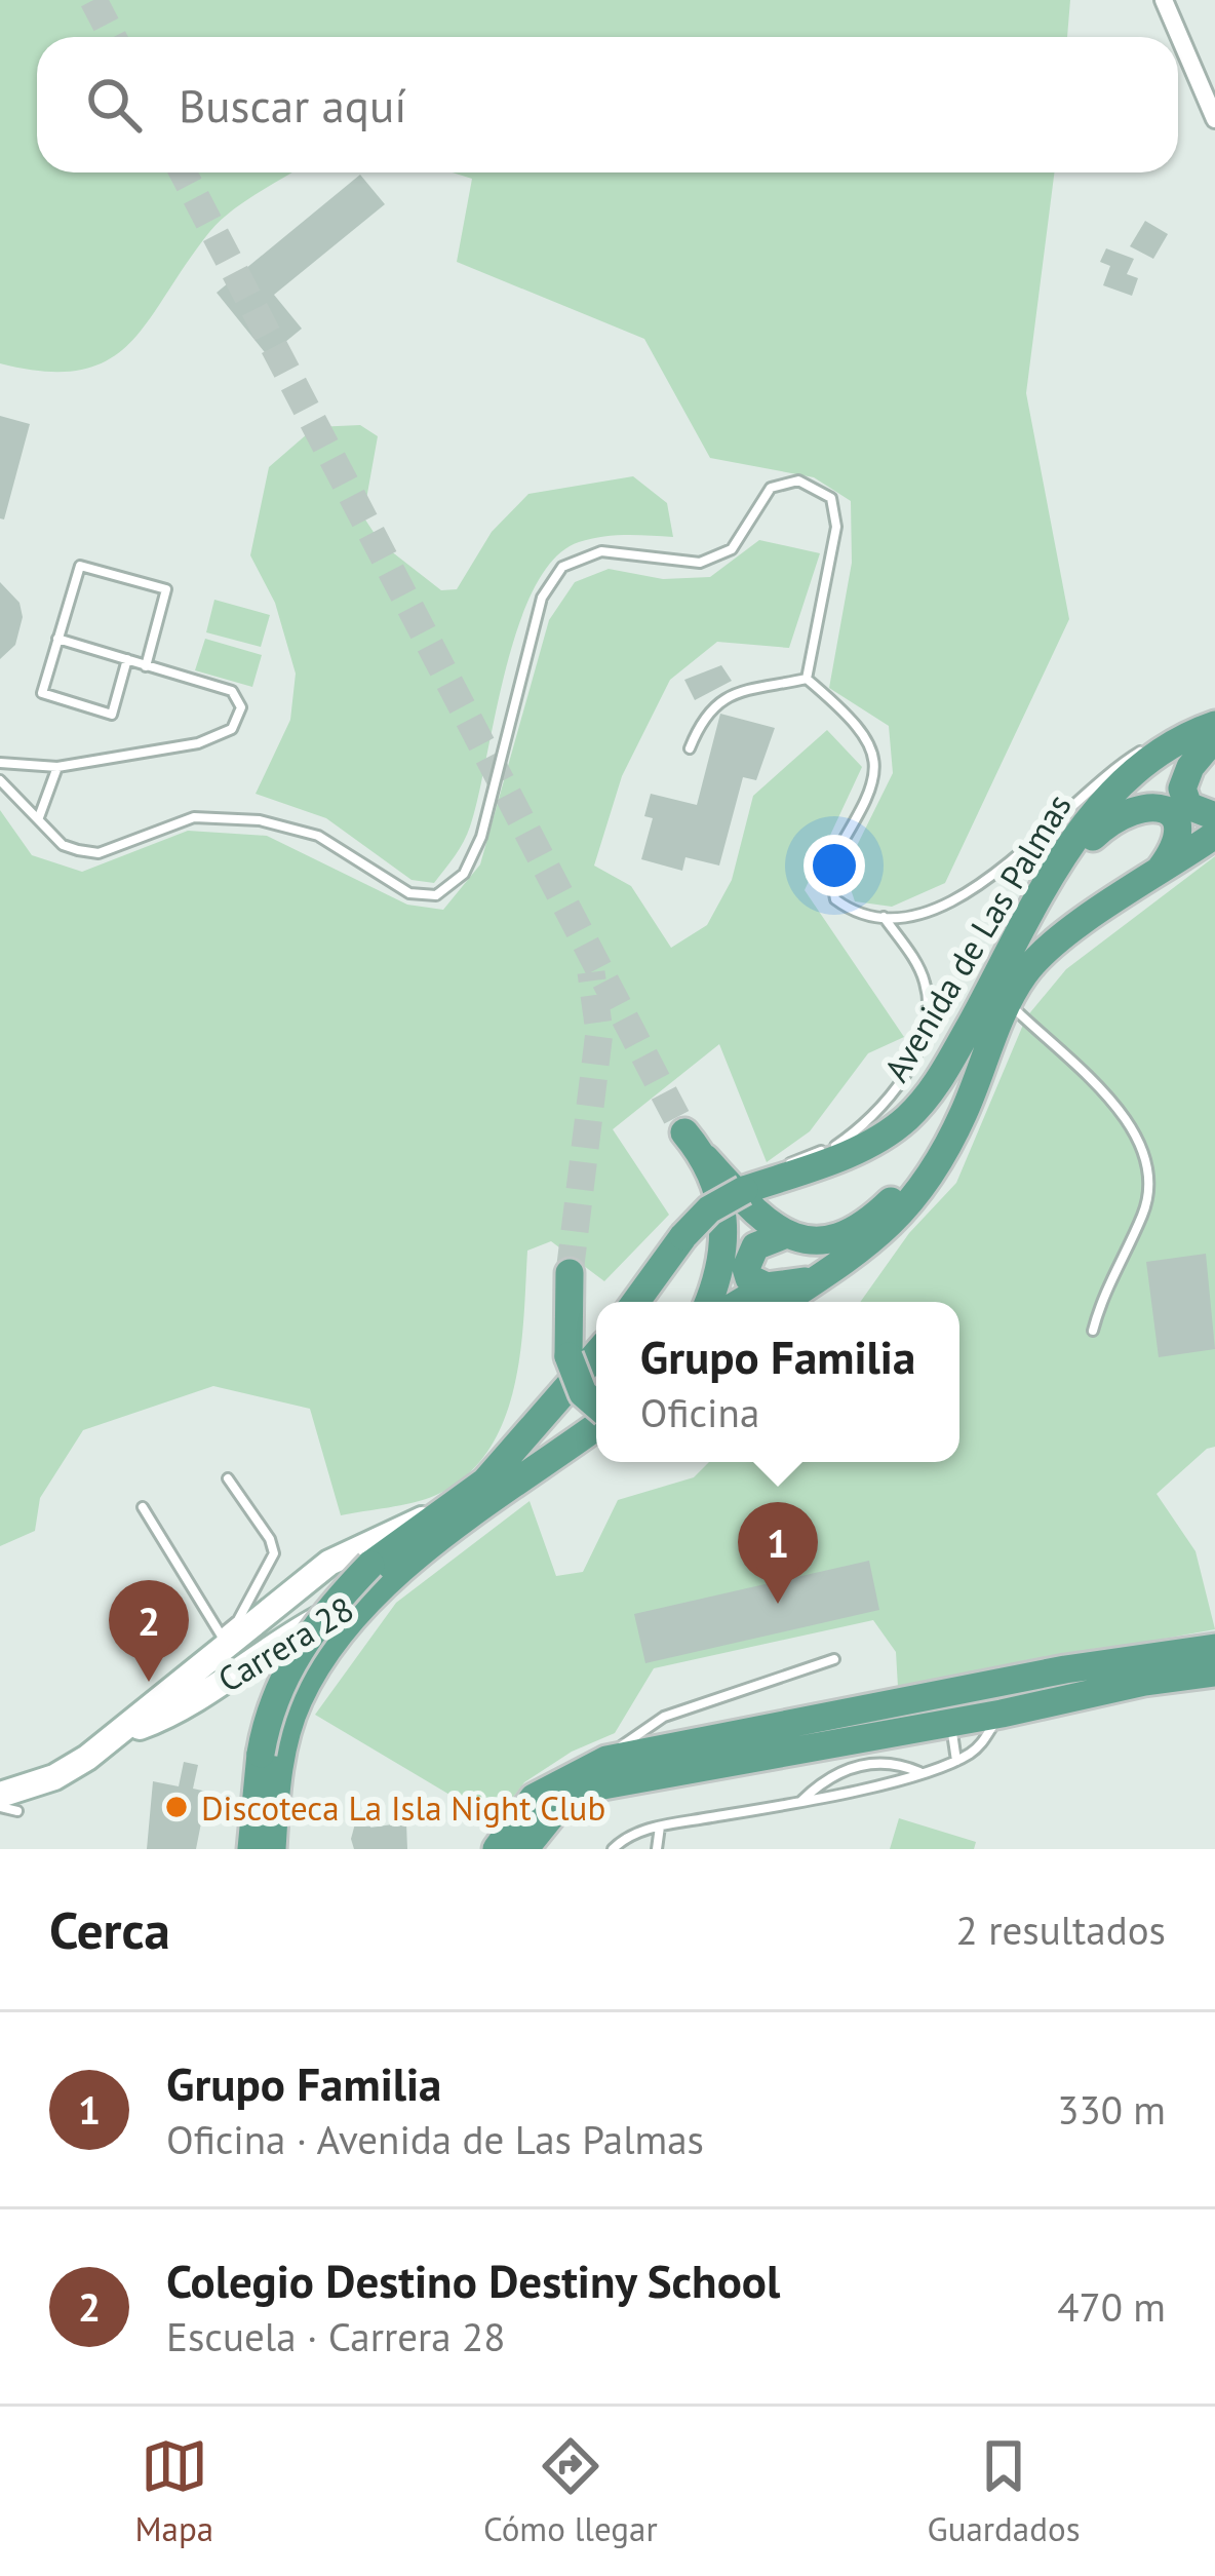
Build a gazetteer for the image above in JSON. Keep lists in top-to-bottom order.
{
  "streets": {
    "main road": ["Avenida de Las Palmas"],
    "street": ["Carrera 28"]
  },
  "places": ["Discoteca La Isla Night Club"],
  "page": {
    "search": "Buscar aquí",
    "popup": ["Grupo Familia", "Oficina"],
    "pins": ["1", "2"],
    "heading": ["Cerca", "2 resultados"],
    "list": [
      {
        "mark": "1",
        "name": "Grupo Familia",
        "note": "Oficina · Avenida de Las Palmas",
        "value": "330 m"
      },
      {
        "mark": "2",
        "name": "Colegio Destino Destiny School",
        "note": "Escuela · Carrera 28",
        "value": "470 m"
      }
    ],
    "nav": ["Mapa", "Cómo llegar", "Guardados"]
  }
}
